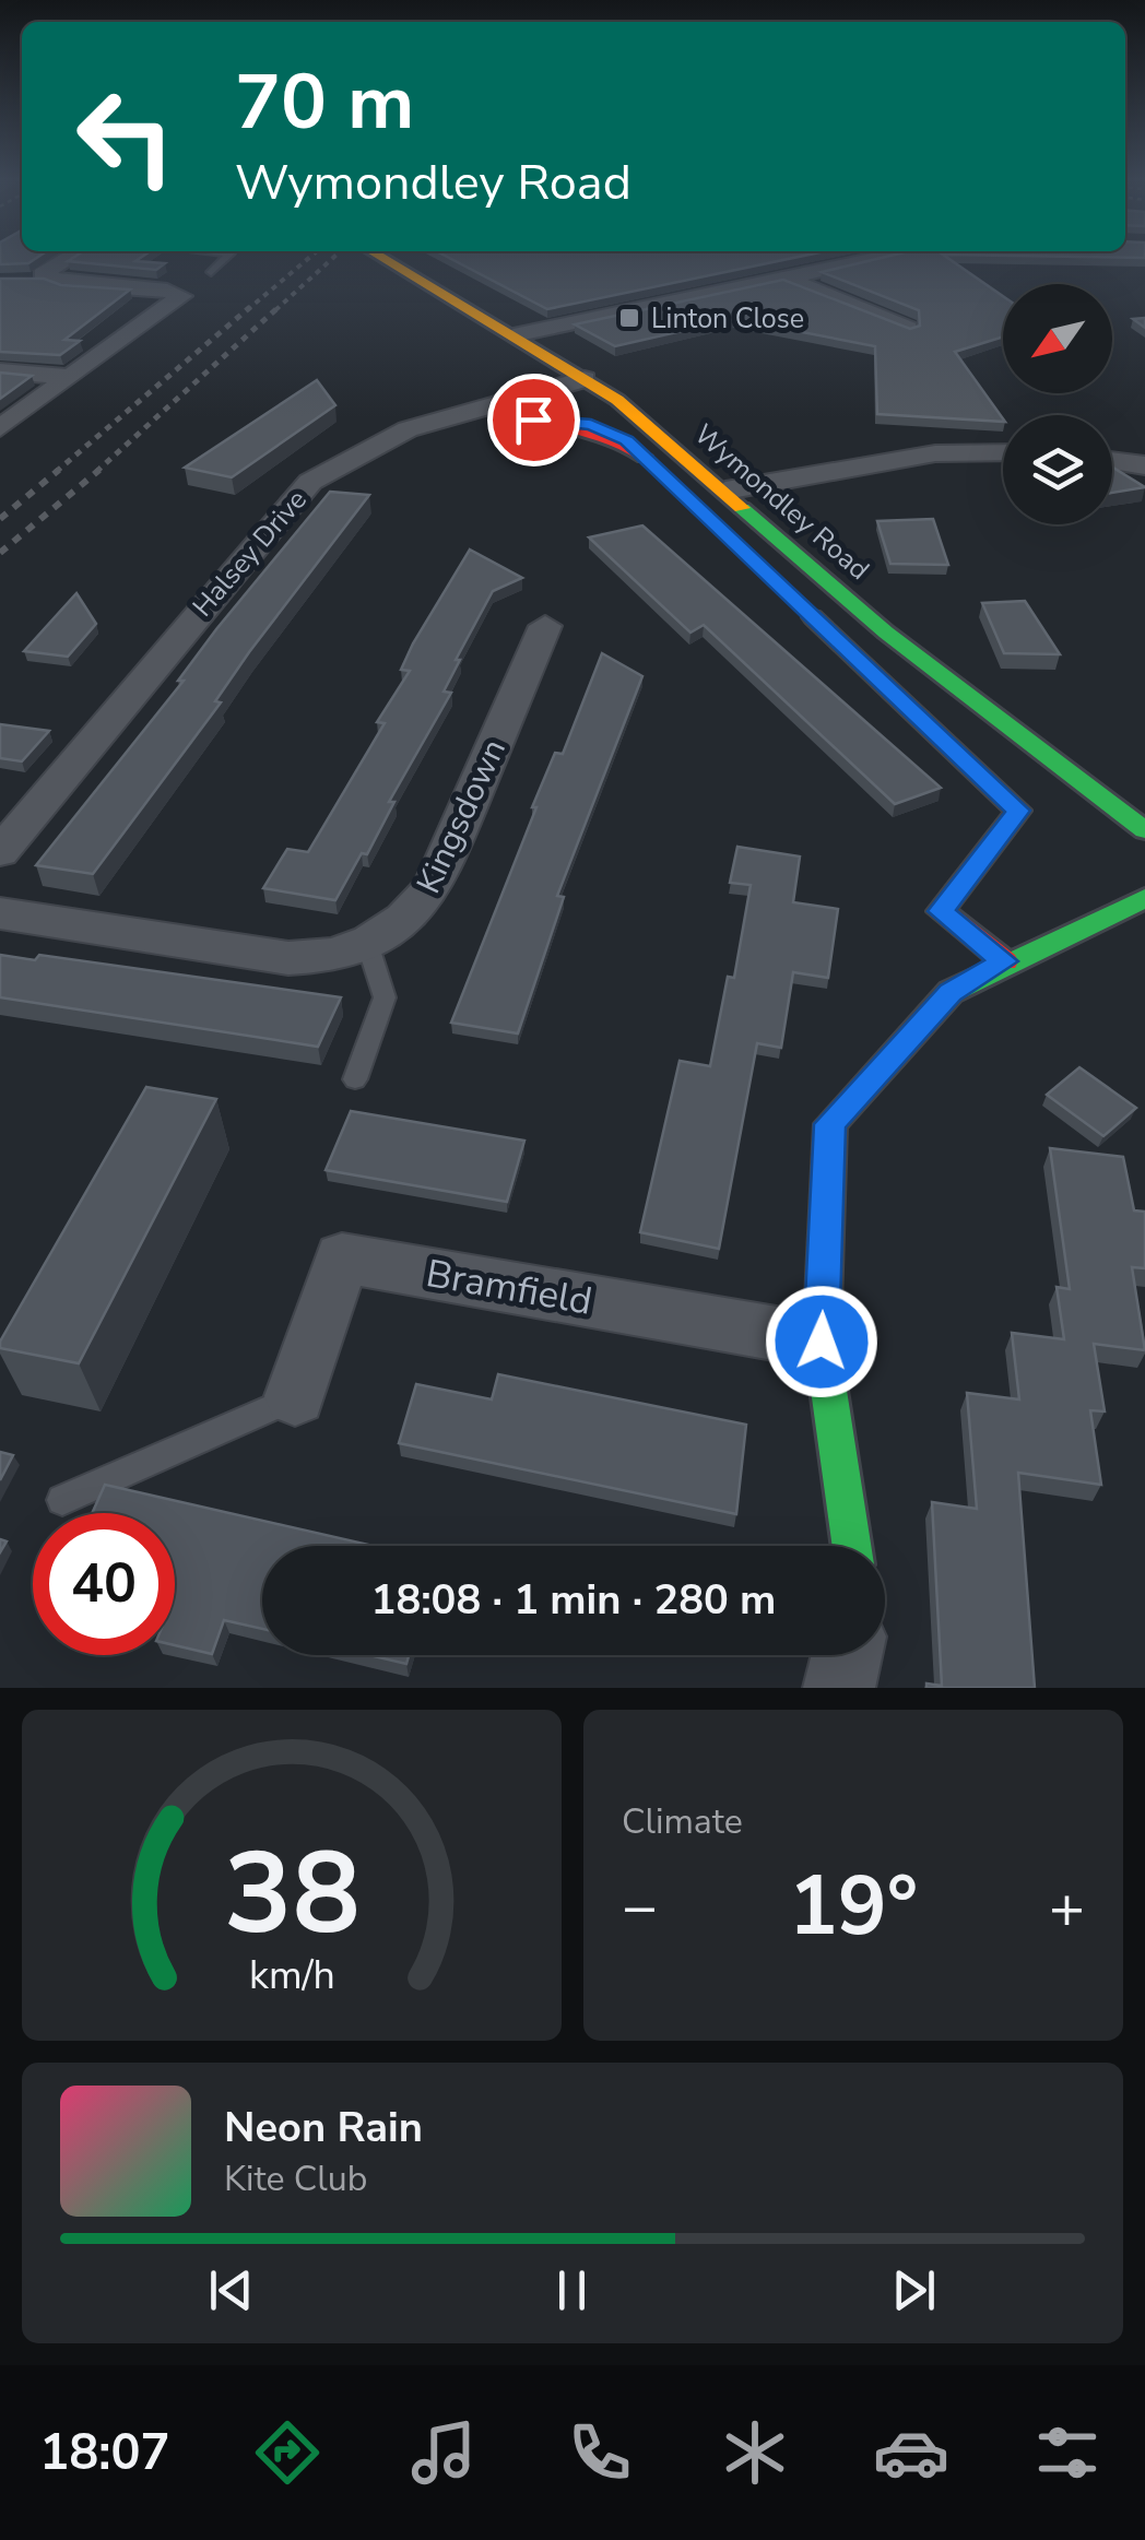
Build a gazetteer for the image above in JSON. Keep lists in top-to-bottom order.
{
  "streets": {
    "street": [
      "Wymondley Road",
      "Halsey Drive",
      "Kingsdown",
      "Bramfield"
    ]
  },
  "crossings": [
    ["Wymondley Road", "Halsey Drive"]
  ],
  "places": {
    "transit": ["Linton Close"]
  },
  "north": "bottom left",
  "page": {
    "turn": ["70 m", "Wymondley Road"],
    "limit": "40",
    "trip": "18:08 · 1 min · 280 m",
    "tile": "Climate",
    "heat": ["−", "19°", "+"],
    "song": ["Neon Rain", "Kite Club"],
    "tabs": "18:07",
    "gauge": ["38", "km/h"]
  }
}
